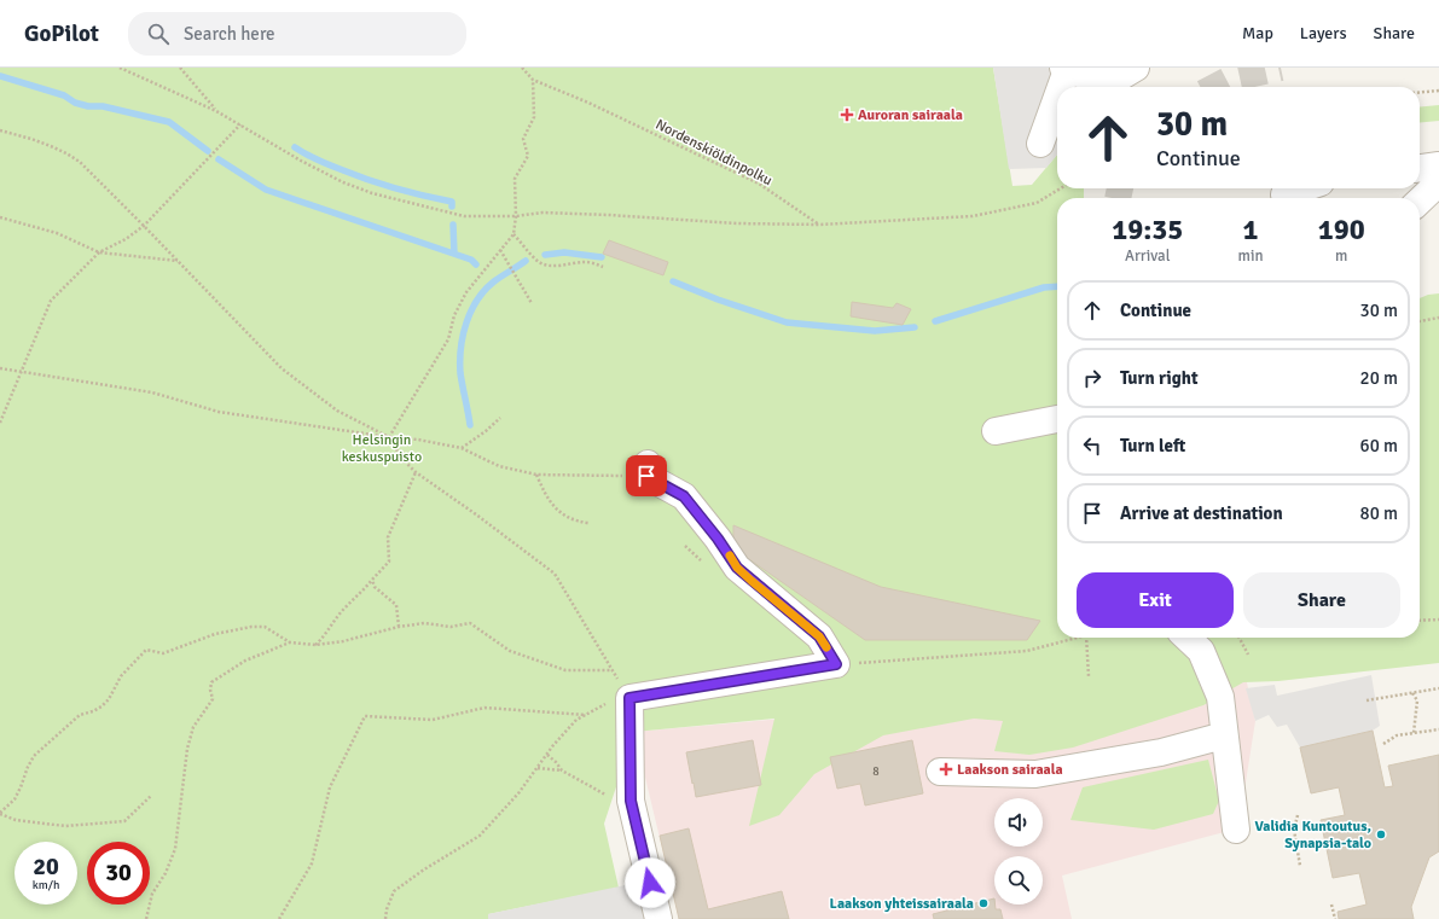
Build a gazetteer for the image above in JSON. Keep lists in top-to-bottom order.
{
  "streets": {
    "path": ["Nordenskiöldinpolku"]
  },
  "parks": ["Helsingin keskuspuisto"],
  "places": {
    "health": ["Auroran sairaala", "Laakson sairaala"],
    "other": ["Validia Kuntoutus, Synapsia-talo", "Laakson yhteissairaala"]
  },
  "house_numbers": ["8"],
  "page": {
    "header": "GoPilot",
    "search": "Search here",
    "nav": ["Map", "Layers", "Share"],
    "turn": ["30 m", "Continue"],
    "eta": [
      "19:35",
      "Arrival",
      "1",
      "min",
      "190",
      "m"
    ],
    "list": [
      {
        "name": "Continue",
        "value": "30 m"
      },
      {
        "name": "Turn right",
        "value": "20 m"
      },
      {
        "name": "Turn left",
        "value": "60 m"
      },
      {
        "name": "Arrive at destination",
        "value": "80 m"
      }
    ],
    "buttons": ["Exit", "Share"],
    "speed": "20 km/h",
    "limit": "30"
  }
}
